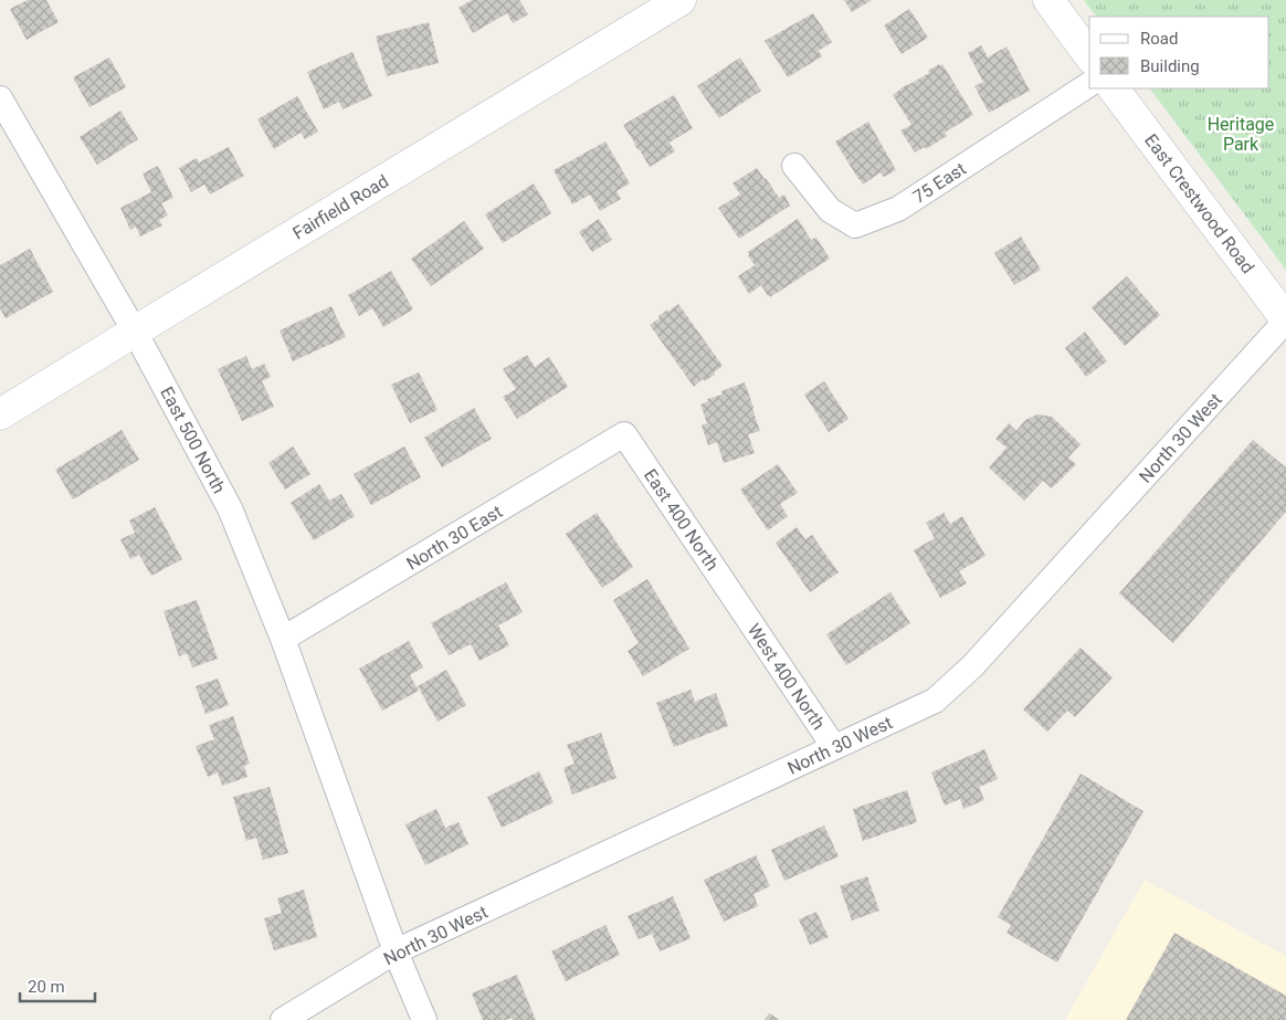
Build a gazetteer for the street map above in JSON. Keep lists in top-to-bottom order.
{
  "streets": {
    "street": [
      "75 East",
      "East Crestwood Road",
      "Fairfield Road",
      "North 30 West",
      "East 500 North",
      "East 400 North",
      "North 30 East",
      "West 400 North"
    ]
  },
  "crossings": [
    ["East Crestwood Road", "North 30 West"],
    ["Fairfield Road", "East 500 North"],
    ["North 30 West", "East 500 North"],
    ["North 30 West", "West 400 North"],
    ["East 500 North", "North 30 East"],
    ["East 400 North", "North 30 East"],
    ["East 400 North", "West 400 North"]
  ],
  "parks": ["Heritage Park"],
  "legend": ["Road", "Building"],
  "scale_bar": "20 m"
}
